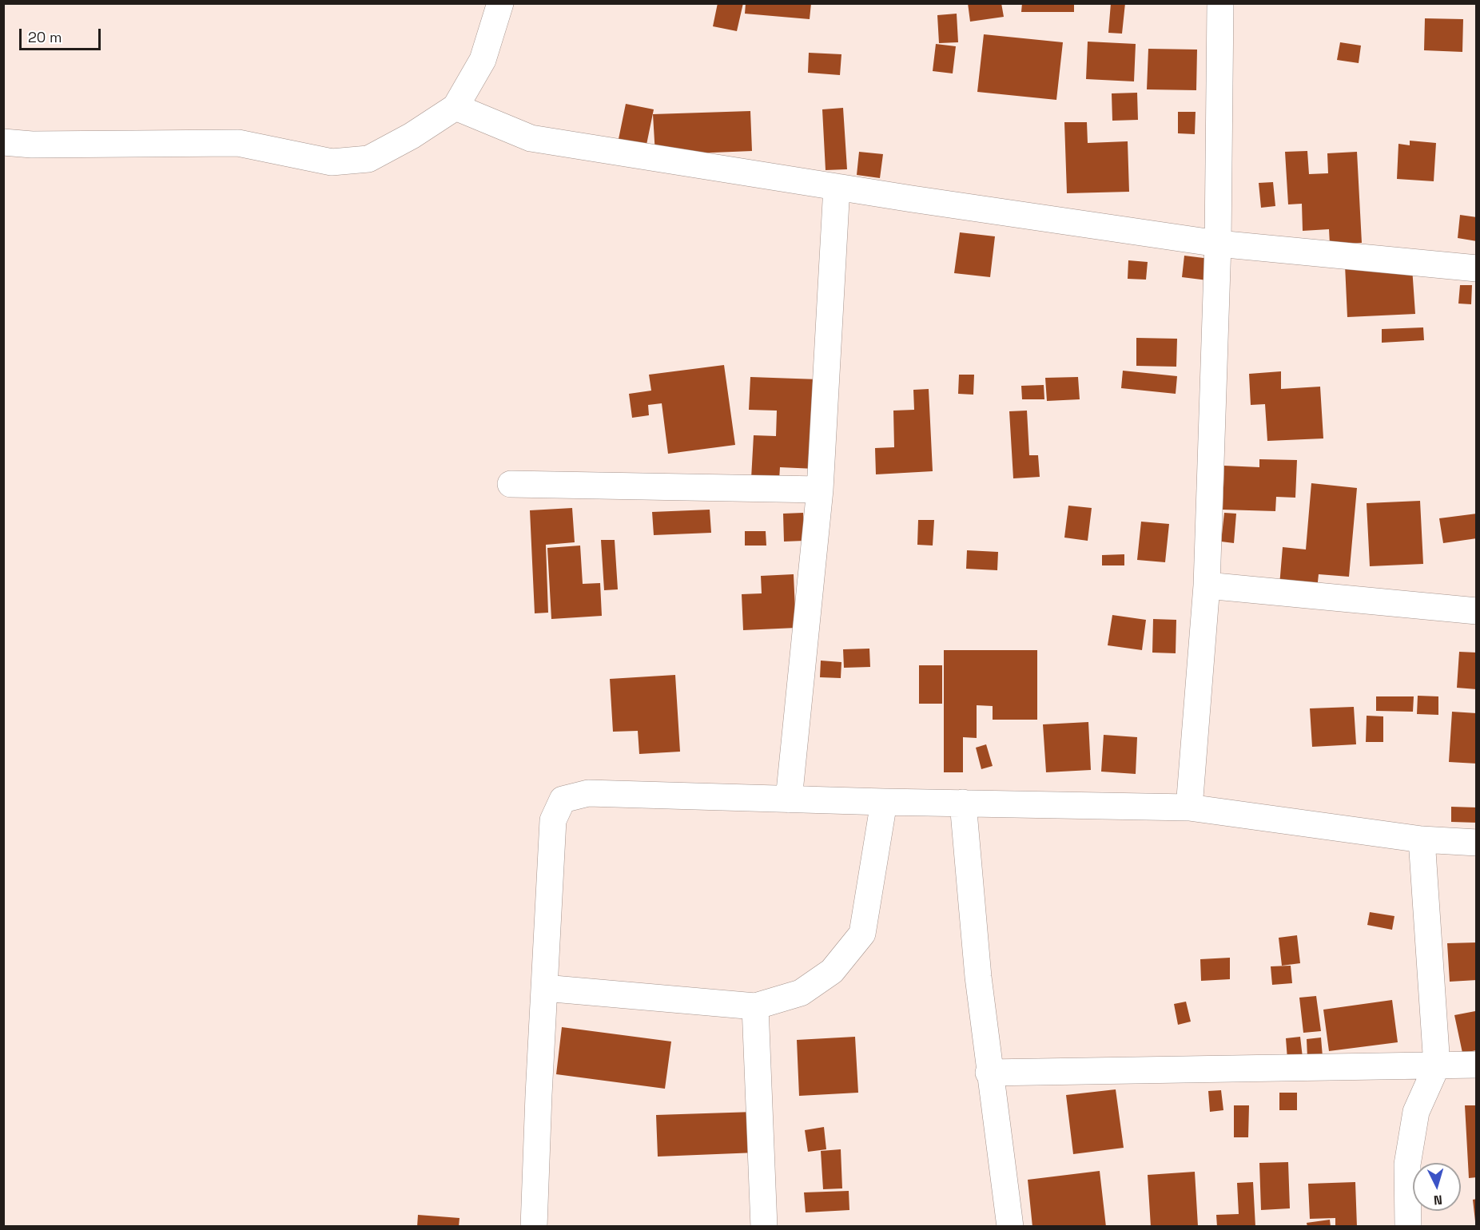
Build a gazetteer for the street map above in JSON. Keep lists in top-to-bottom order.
{
  "scale_bar": "20 m",
  "north": "bottom"
}
